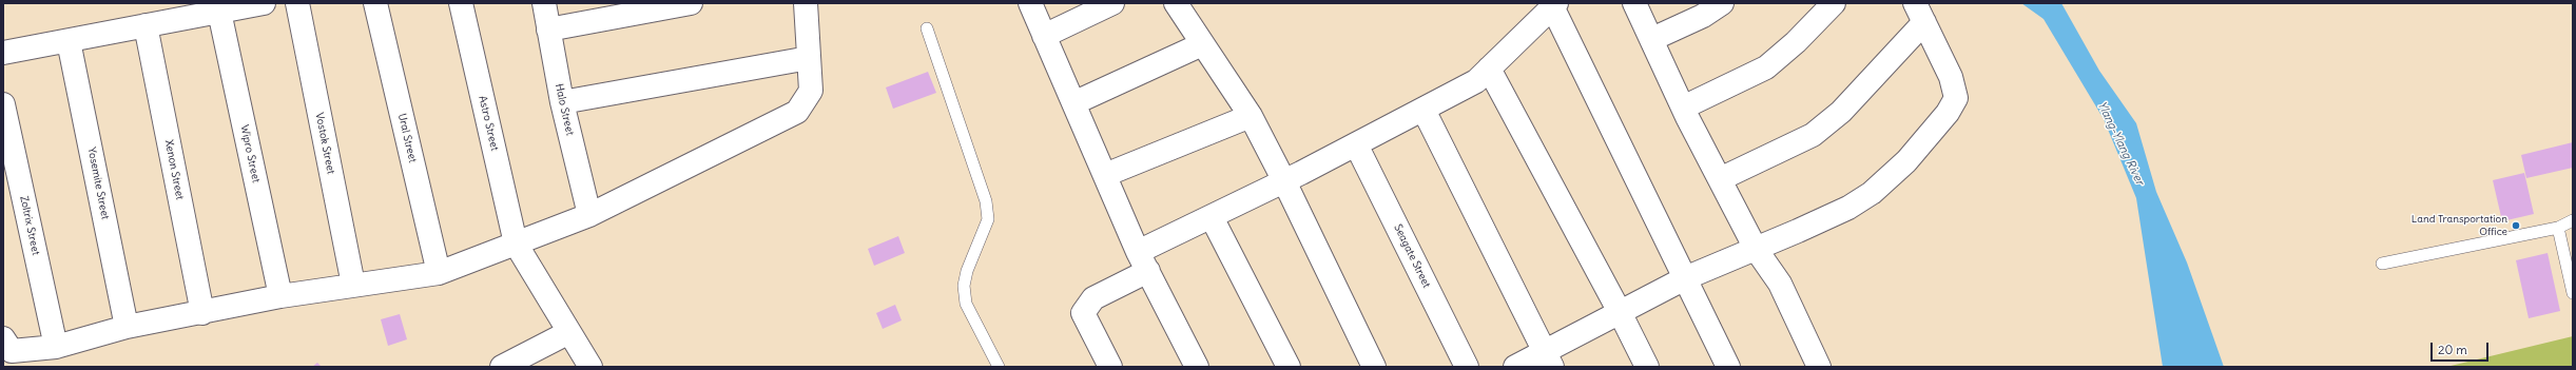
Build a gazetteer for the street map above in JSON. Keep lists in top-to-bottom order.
{
  "streets": {
    "street": [
      "Halo Street",
      "Astro Street",
      "Ural Street",
      "Vostok Street",
      "Wipro Street",
      "Xenon Street",
      "Yosemite Street",
      "Zoltrix Street",
      "Seagate Street"
    ]
  },
  "water": ["Ylang-Ylang River"],
  "places": ["Land Transportation Office"],
  "scale_bar": "20 m"
}
